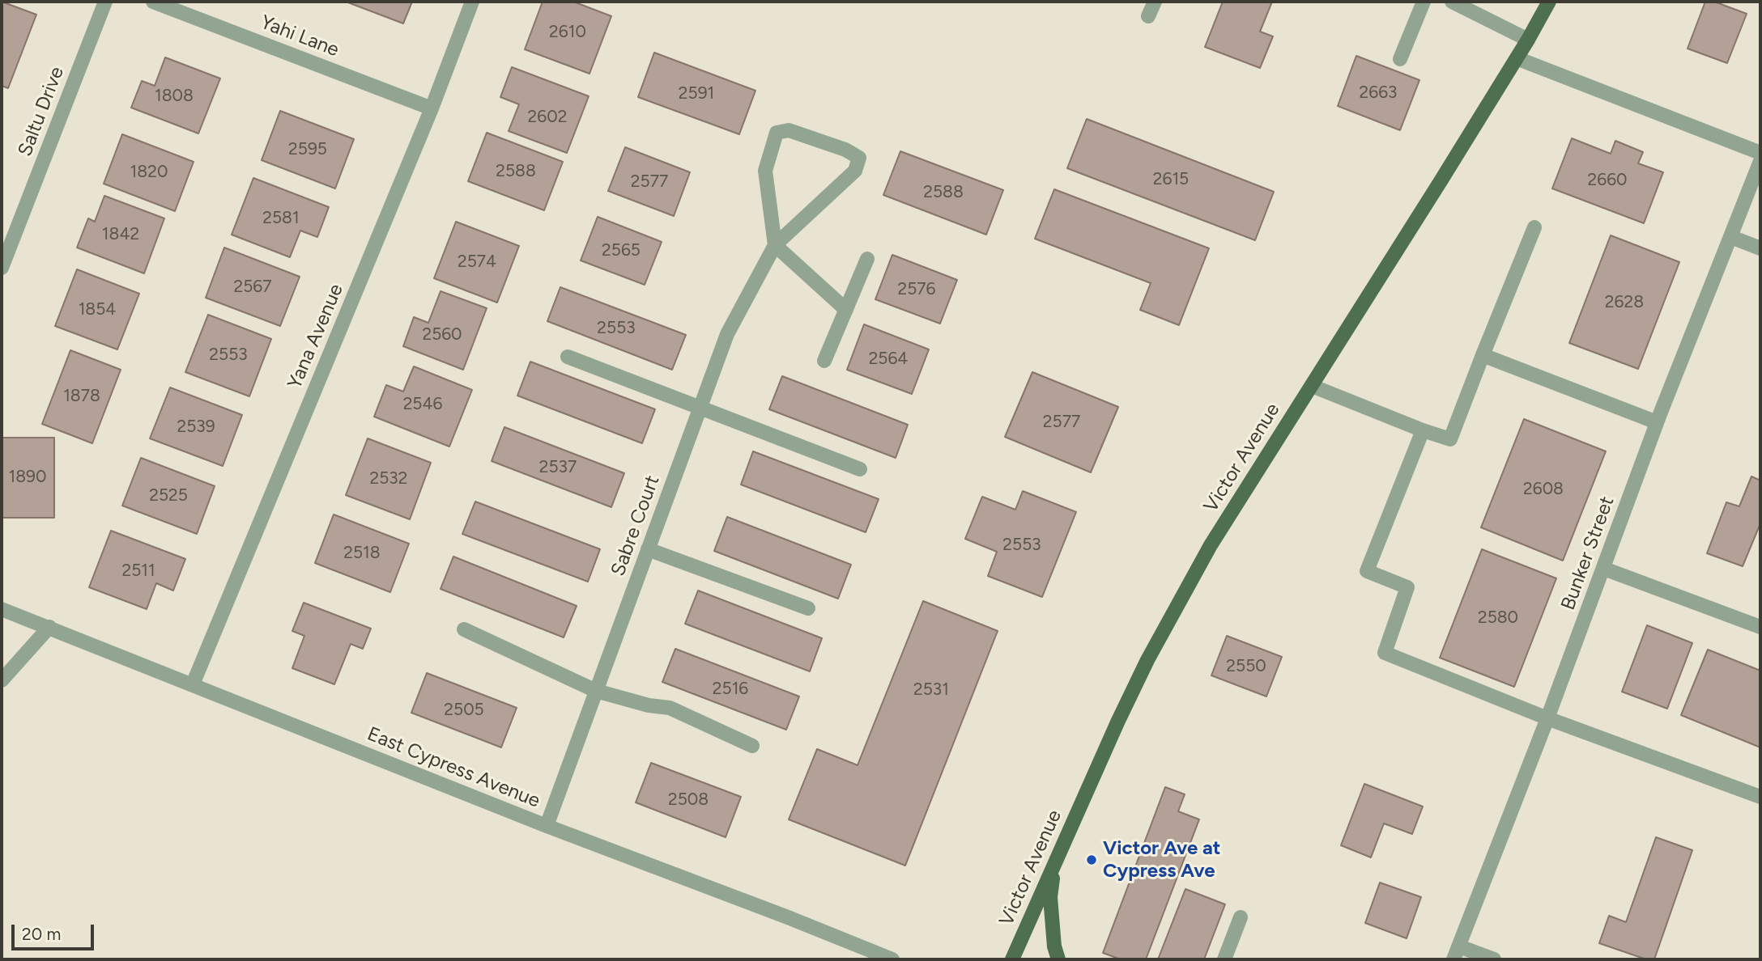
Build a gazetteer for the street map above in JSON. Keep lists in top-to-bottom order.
{
  "streets": {
    "main road": ["Victor Avenue"],
    "street": [
      "Yahi Lane",
      "Saltu Drive",
      "Yana Avenue",
      "Sabre Court",
      "Bunker Street",
      "East Cypress Avenue"
    ]
  },
  "crossings": [
    ["Yahi Lane", "Yana Avenue"],
    ["Yana Avenue", "East Cypress Avenue"],
    ["Sabre Court", "East Cypress Avenue"]
  ],
  "places": ["Victor Ave at Cypress Ave"],
  "house_numbers": [
    "2610",
    "2663",
    "2591",
    "1808",
    "2602",
    "2595",
    "2588",
    "1820",
    "2615",
    "2660",
    "2577",
    "2588",
    "2581",
    "1842",
    "2565",
    "2574",
    "2567",
    "2576",
    "2628",
    "1854",
    "2553",
    "2560",
    "2553",
    "2564",
    "1878",
    "2546",
    "2577",
    "2539",
    "2537",
    "1890",
    "2532",
    "2608",
    "2525",
    "2553",
    "2518",
    "2511",
    "2580",
    "2550",
    "2516",
    "2531",
    "2505",
    "2508"
  ],
  "scale_bar": "20 m"
}
